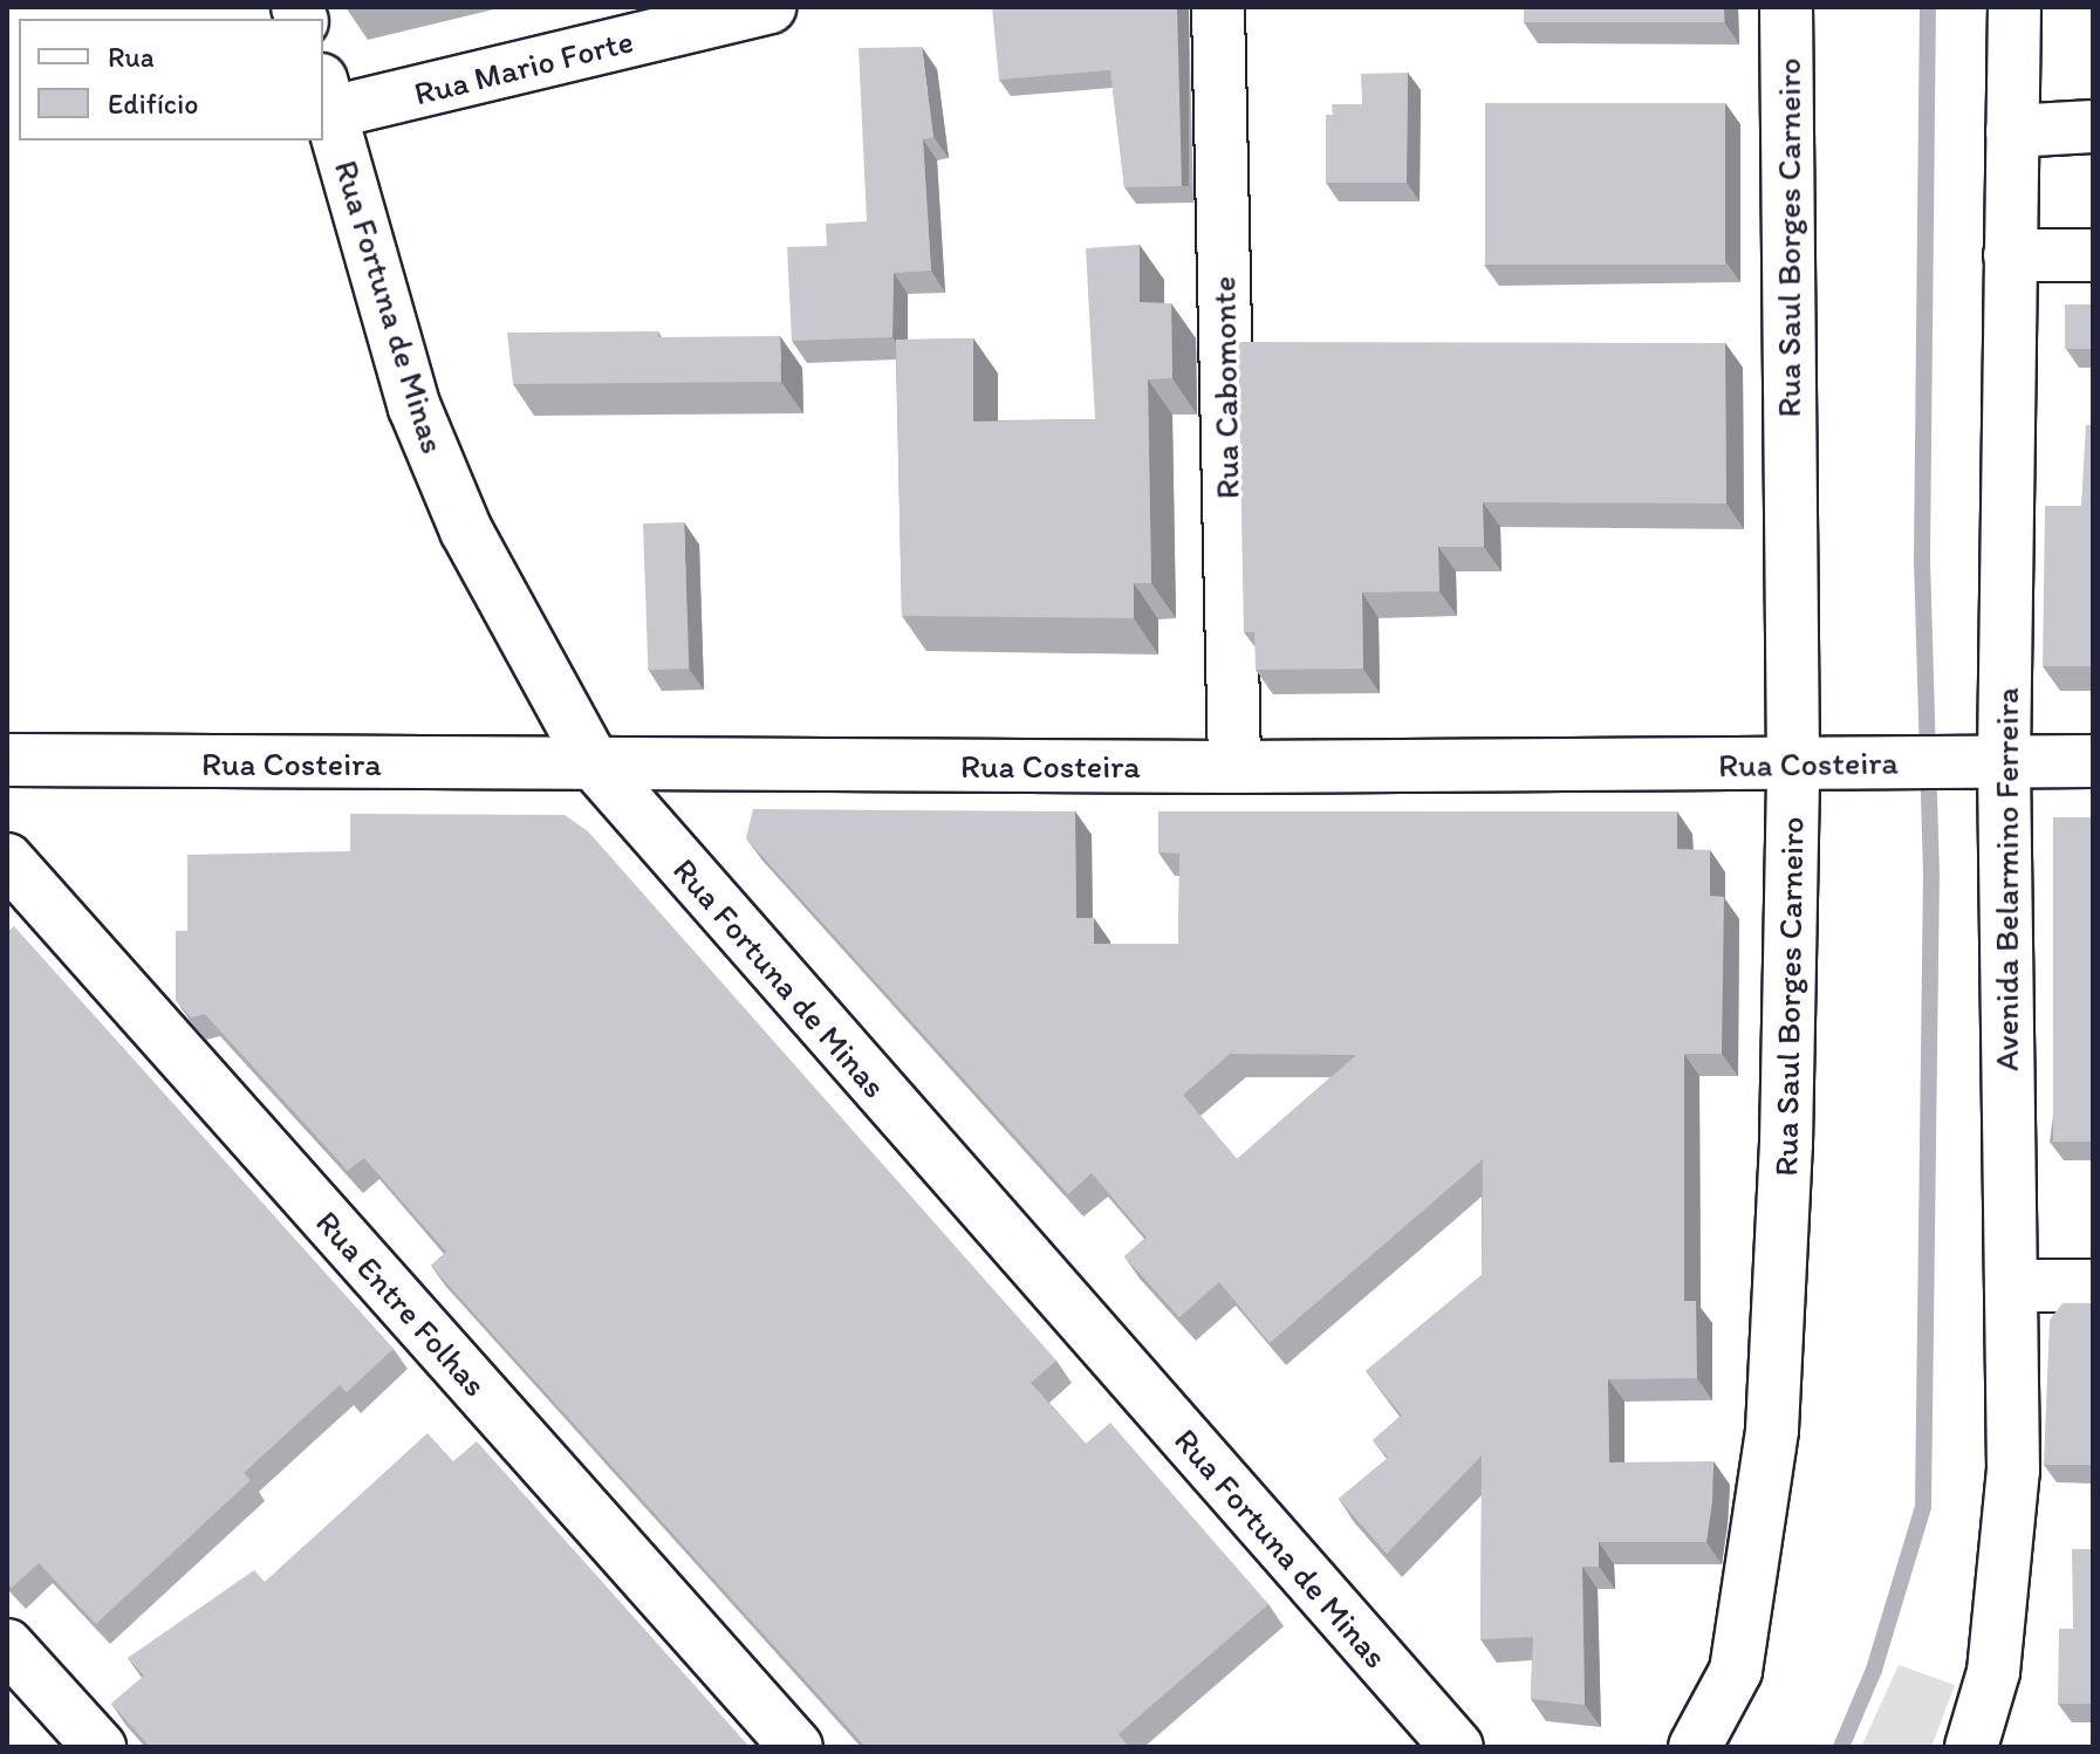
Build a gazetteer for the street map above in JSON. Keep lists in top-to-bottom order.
{
  "streets": {
    "street": [
      "Rua Mario Forte",
      "Rua Saul Borges Carneiro",
      "Rua Fortuna de Minas",
      "Rua Cabomonte",
      "Rua Costeira",
      "Avenida Belarmino Ferreira",
      "Rua Entre Folhas"
    ]
  },
  "crossings": [
    ["Rua Mario Forte", "Rua Fortuna de Minas"],
    ["Rua Saul Borges Carneiro", "Rua Costeira"],
    ["Rua Fortuna de Minas", "Rua Costeira"],
    ["Rua Cabomonte", "Rua Costeira"],
    ["Rua Costeira", "Avenida Belarmino Ferreira"]
  ],
  "legend": ["Rua", "Edifício"]
}
